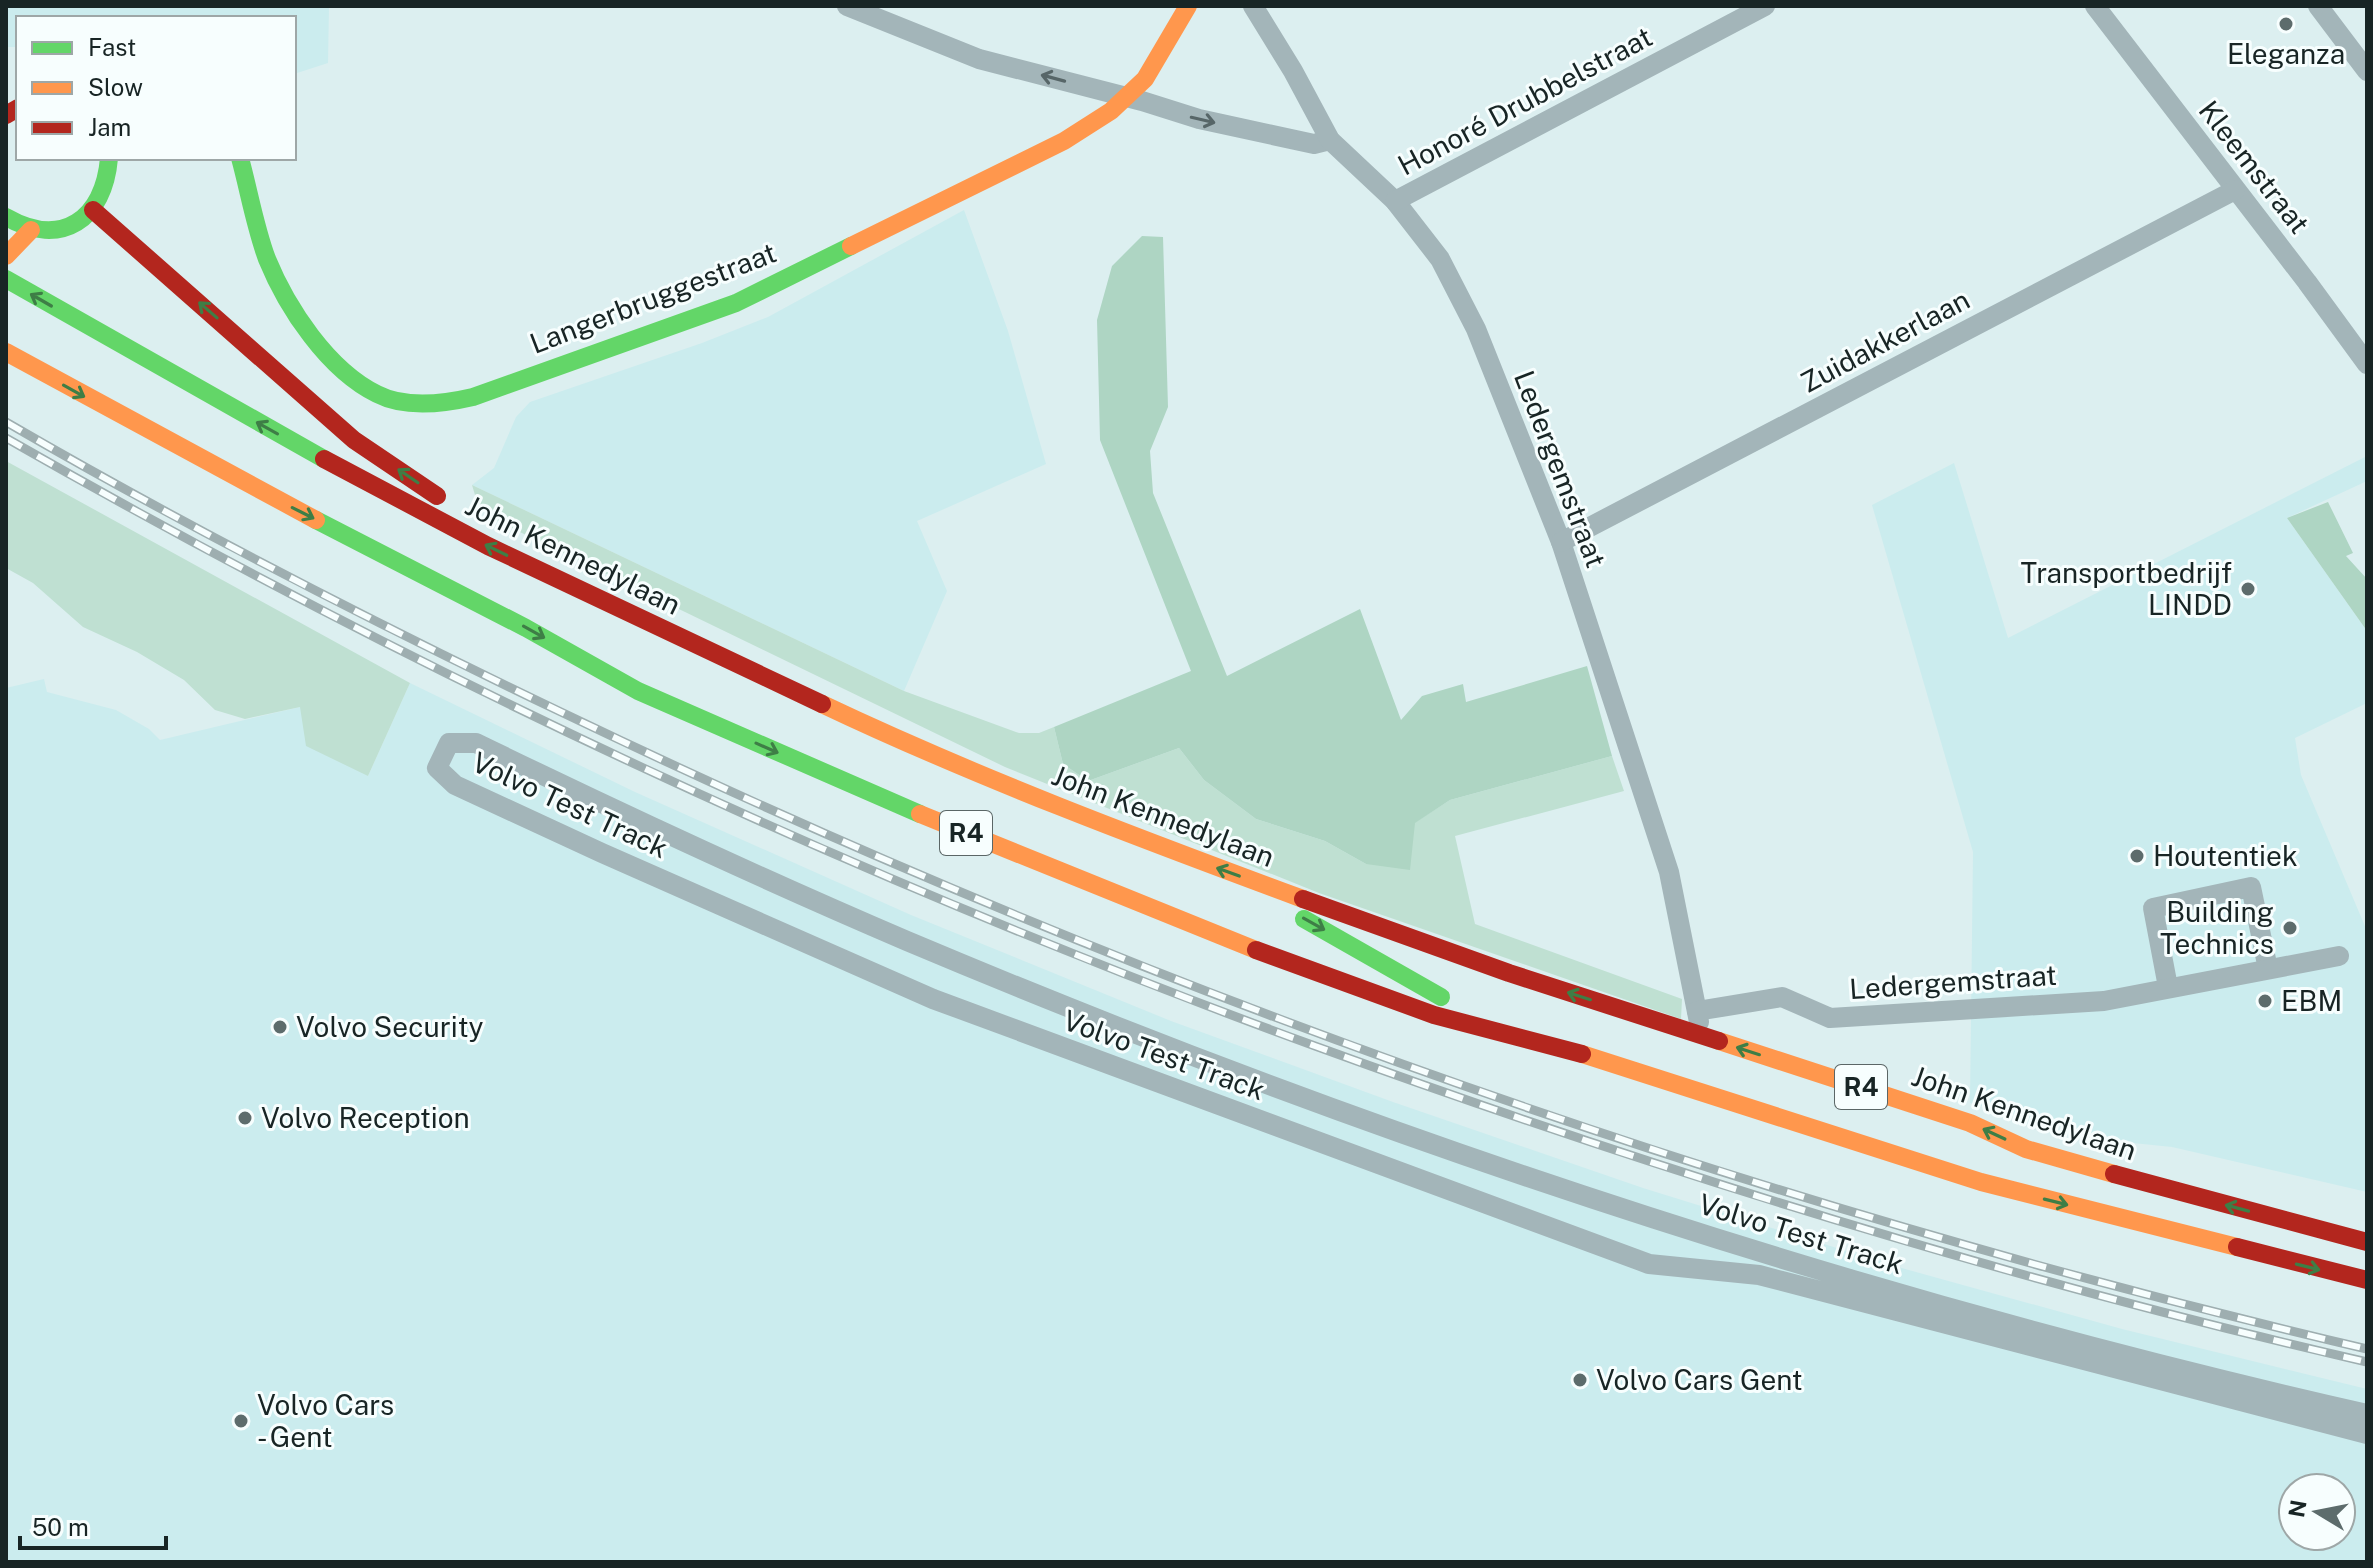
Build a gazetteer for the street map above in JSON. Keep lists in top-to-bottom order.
{
  "streets": {
    "main road": ["Langerbruggestraat", "John Kennedylaan", "R4"],
    "street": [
      "Honoré Drubbelstraat",
      "Kleemstraat",
      "Zuidakkerlaan",
      "Ledergemstraat",
      "Volvo Test Track"
    ]
  },
  "crossings": [
    ["Honoré Drubbelstraat", "Ledergemstraat"],
    ["Kleemstraat", "Zuidakkerlaan"],
    ["Zuidakkerlaan", "Ledergemstraat"]
  ],
  "places": [
    "Eleganza",
    "Transportbedrijf LINDD",
    "Houtentiek",
    "Building Technics",
    "EBM",
    "Volvo Security",
    "Volvo Reception",
    "Volvo Cars Gent",
    "Volvo Cars - Gent"
  ],
  "legend": ["Fast", "Slow", "Jam"],
  "scale_bar": "50 m",
  "north": "left"
}
